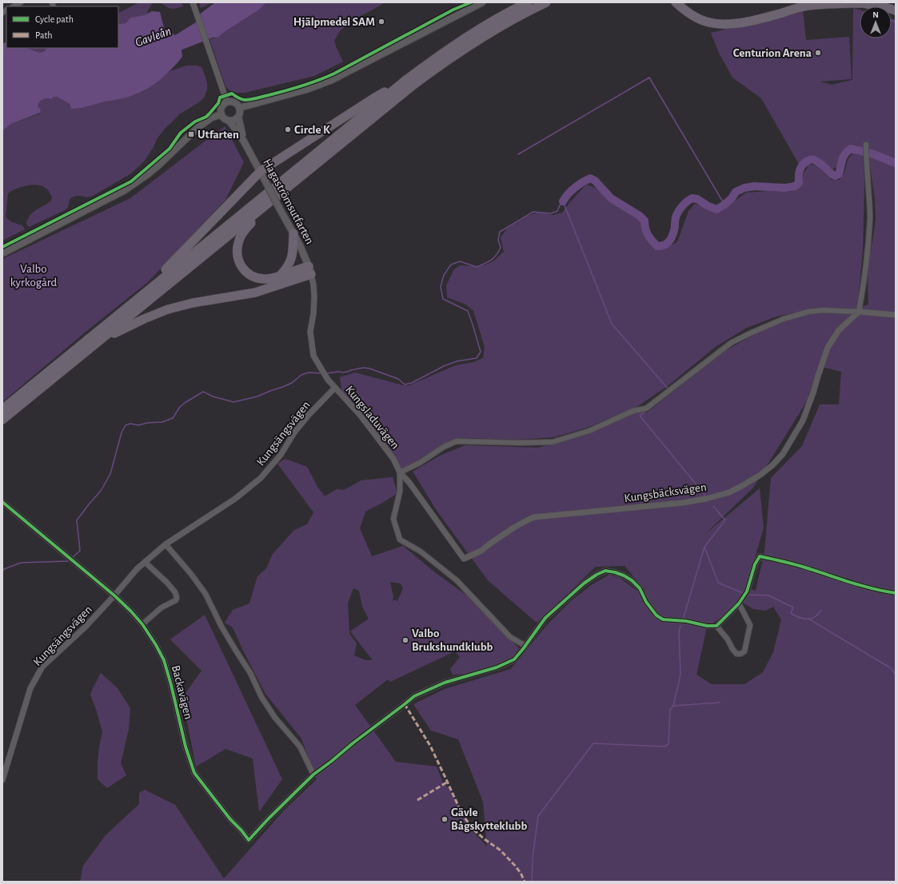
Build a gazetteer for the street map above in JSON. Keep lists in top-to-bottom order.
{
  "streets": {
    "main road": ["Hagaströmsutfarten"],
    "street": [
      "Kungsladuvägen",
      "Kungsängsvägen",
      "Kungsbäcksvägen",
      "Backavägen"
    ]
  },
  "crossings": [
    ["Hagaströmsutfarten", "Kungsladuvägen"],
    ["Kungsladuvägen", "Kungsängsvägen"],
    ["Kungsladuvägen", "Kungsbäcksvägen"],
    ["Kungsängsvägen", "Backavägen"]
  ],
  "water": ["Gavleån"],
  "parks": ["Valbo kyrkogård"],
  "places": {
    "other": [
      "Hjälpmedel SAM",
      "Centurion Arena",
      "Circle K",
      "Valbo Brukshundklubb",
      "Gävle Bågskytteklubb"
    ],
    "transit": ["Utfarten"]
  },
  "legend": ["Cycle path", "Path"],
  "north": "top"
}
